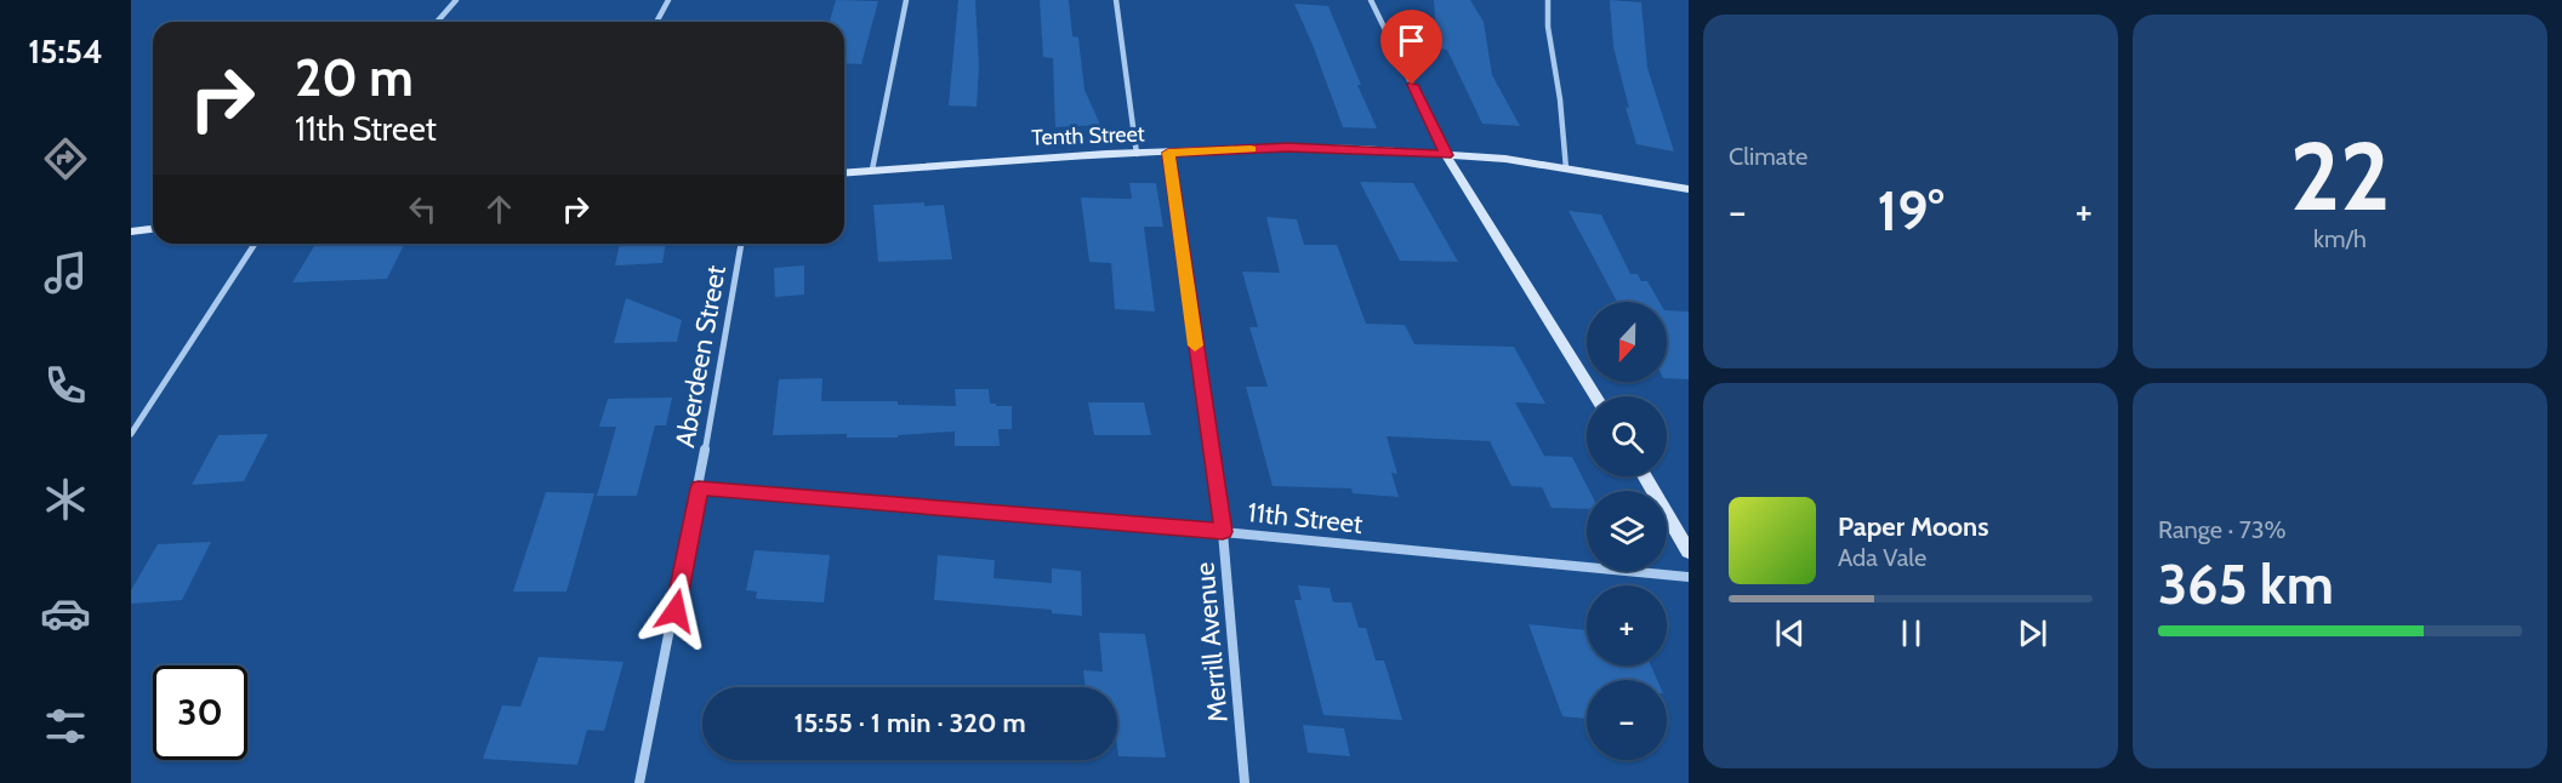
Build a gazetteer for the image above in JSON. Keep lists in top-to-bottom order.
{
  "streets": {
    "street": [
      "Tenth Street",
      "Aberdeen Street",
      "11th Street",
      "Merrill Avenue"
    ]
  },
  "crossings": [
    ["Tenth Street", "Merrill Avenue"],
    ["Aberdeen Street", "11th Street"],
    ["11th Street", "Merrill Avenue"]
  ],
  "north": "bottom",
  "page": {
    "tabs": "15:54",
    "tile": [
      "Climate",
      ["22", "km/h"],
      ["Range · 73%", "365 km"]
    ],
    "turn": ["20 m", "11th Street"],
    "heat": ["−", "19°", "+"],
    "map_buttons": ["+", "−"],
    "song": ["Paper Moons", "Ada Vale"],
    "limit": "30",
    "trip": "15:55 · 1 min · 320 m"
  }
}
